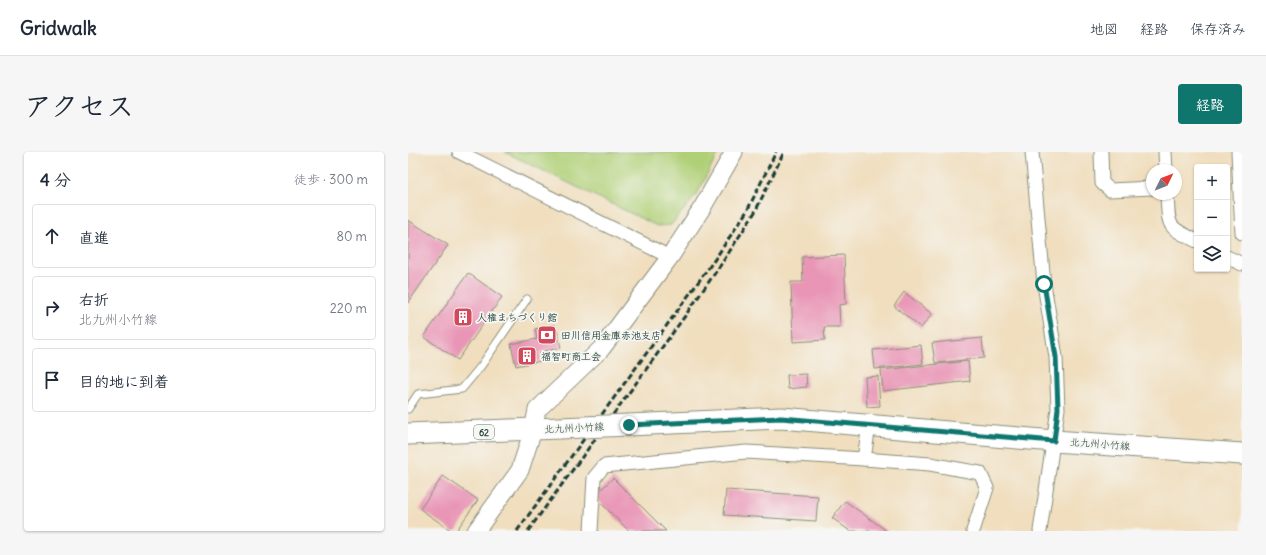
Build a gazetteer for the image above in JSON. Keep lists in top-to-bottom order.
{
  "streets": {
    "main road": ["北九州小竹線", "62"]
  },
  "places": {
    "building": ["人権まちづくり館", "福智町商工会"],
    "bank": ["田川信用金庫赤池支店"]
  },
  "north": "top right",
  "page": {
    "header": "Gridwalk",
    "nav": ["地図", "経路", "保存済み"],
    "title": "アクセス",
    "buttons": "経路",
    "heading": ["4 分", "徒歩 · 300 m"],
    "map_buttons": ["+", "−"],
    "list": [
      ["直進", "80 m"],
      ["右折", "北九州小竹線", "220 m"],
      "目的地に到着"
    ]
  }
}
